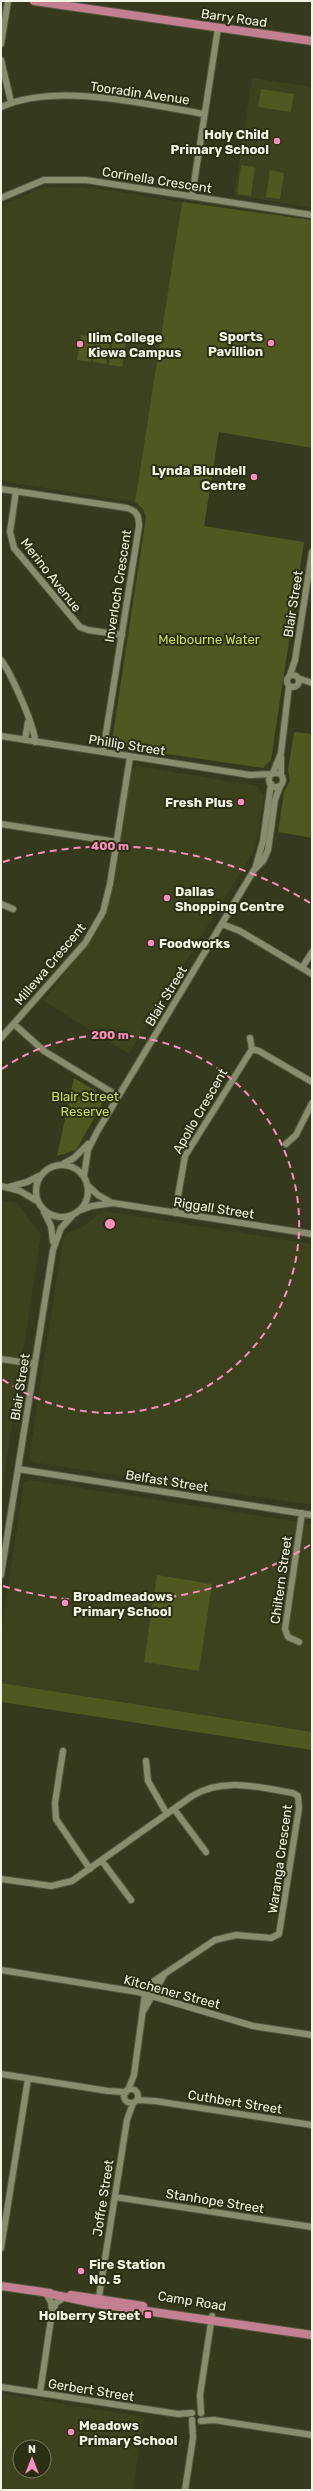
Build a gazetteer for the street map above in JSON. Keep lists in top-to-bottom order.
{
  "streets": {
    "main road": ["Barry Road", "Camp Road"],
    "street": [
      "Tooradin Avenue",
      "Corinella Crescent",
      "Merino Avenue",
      "Inverloch Crescent",
      "Blair Street",
      "Phillip Street",
      "Millewa Crescent",
      "Apollo Crescent",
      "Riggall Street",
      "Belfast Street",
      "Chiltern Street",
      "Waranga Crescent",
      "Kitchener Street",
      "Cuthbert Street",
      "Joffre Street",
      "Stanhope Street",
      "Gerbert Street"
    ]
  },
  "crossings": [
    ["Merino Avenue", "Inverloch Crescent"],
    ["Inverloch Crescent", "Phillip Street"],
    ["Blair Street", "Phillip Street"],
    ["Blair Street", "Riggall Street"],
    ["Blair Street", "Belfast Street"],
    ["Phillip Street", "Millewa Crescent"],
    ["Apollo Crescent", "Riggall Street"],
    ["Belfast Street", "Chiltern Street"],
    ["Waranga Crescent", "Kitchener Street"],
    ["Waranga Crescent", "Joffre Street"],
    ["Kitchener Street", "Joffre Street"],
    ["Cuthbert Street", "Joffre Street"],
    ["Joffre Street", "Stanhope Street"],
    ["Joffre Street", "Camp Road"]
  ],
  "parks": ["Melbourne Water", "Blair Street Reserve"],
  "places": {
    "other": [
      "Holy Child Primary School",
      "Sports Pavillion",
      "Ilim College Kiewa Campus",
      "Lynda Blundell Centre",
      "Fresh Plus",
      "Dallas Shopping Centre",
      "Foodworks",
      "Broadmeadows Primary School",
      "Fire Station No. 5",
      "Meadows Primary School"
    ],
    "transit": ["Holberry Street"]
  },
  "north": "top",
  "rings": ["400 m", "200 m"]
}
